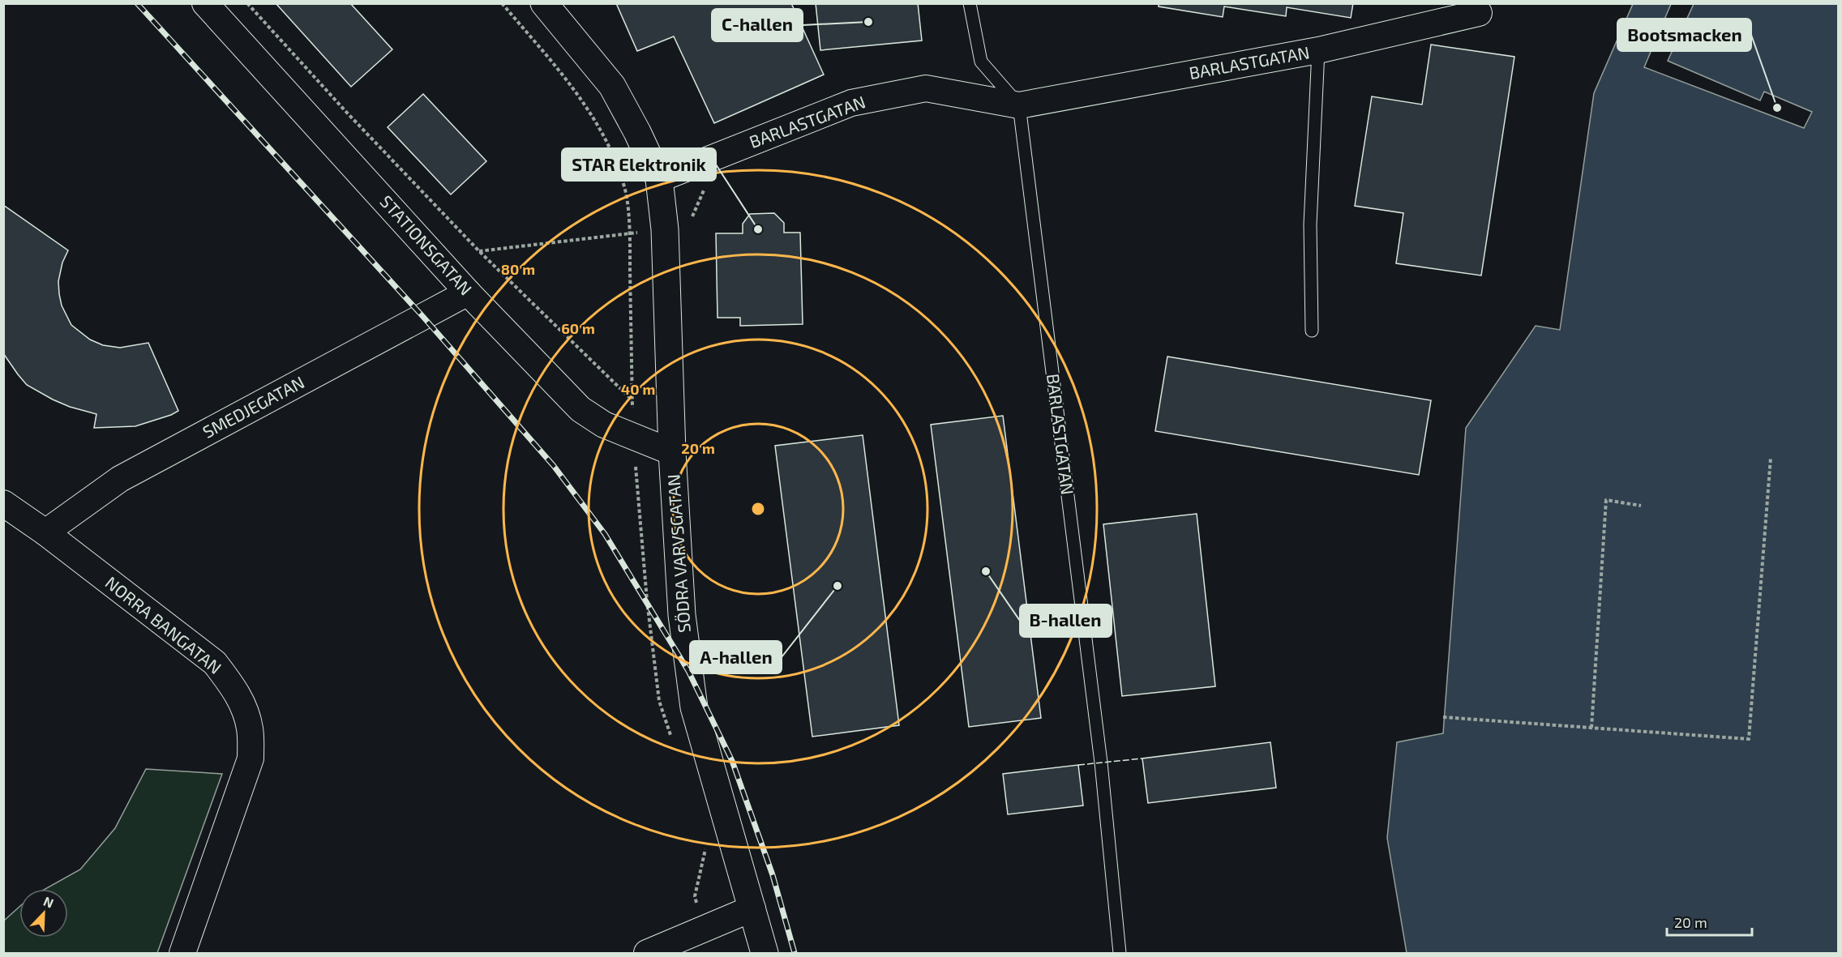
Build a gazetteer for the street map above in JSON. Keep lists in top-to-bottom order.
{
  "streets": {
    "street": [
      "BARLASTGATAN",
      "STATIONSGATAN",
      "SMEDJEGATAN",
      "SÖDRA VARVSGATAN",
      "NORRA BANGATAN"
    ]
  },
  "crossings": [
    ["BARLASTGATAN", "SÖDRA VARVSGATAN"],
    ["STATIONSGATAN", "SMEDJEGATAN"],
    ["STATIONSGATAN", "SÖDRA VARVSGATAN"],
    ["SMEDJEGATAN", "NORRA BANGATAN"]
  ],
  "places": [
    "C-hallen",
    "Bootsmacken",
    "STAR Elektronik",
    "B-hallen",
    "A-hallen"
  ],
  "scale_bar": "20 m",
  "north": "top right",
  "rings": [
    "80 m",
    "60 m",
    "40 m",
    "20 m"
  ]
}
